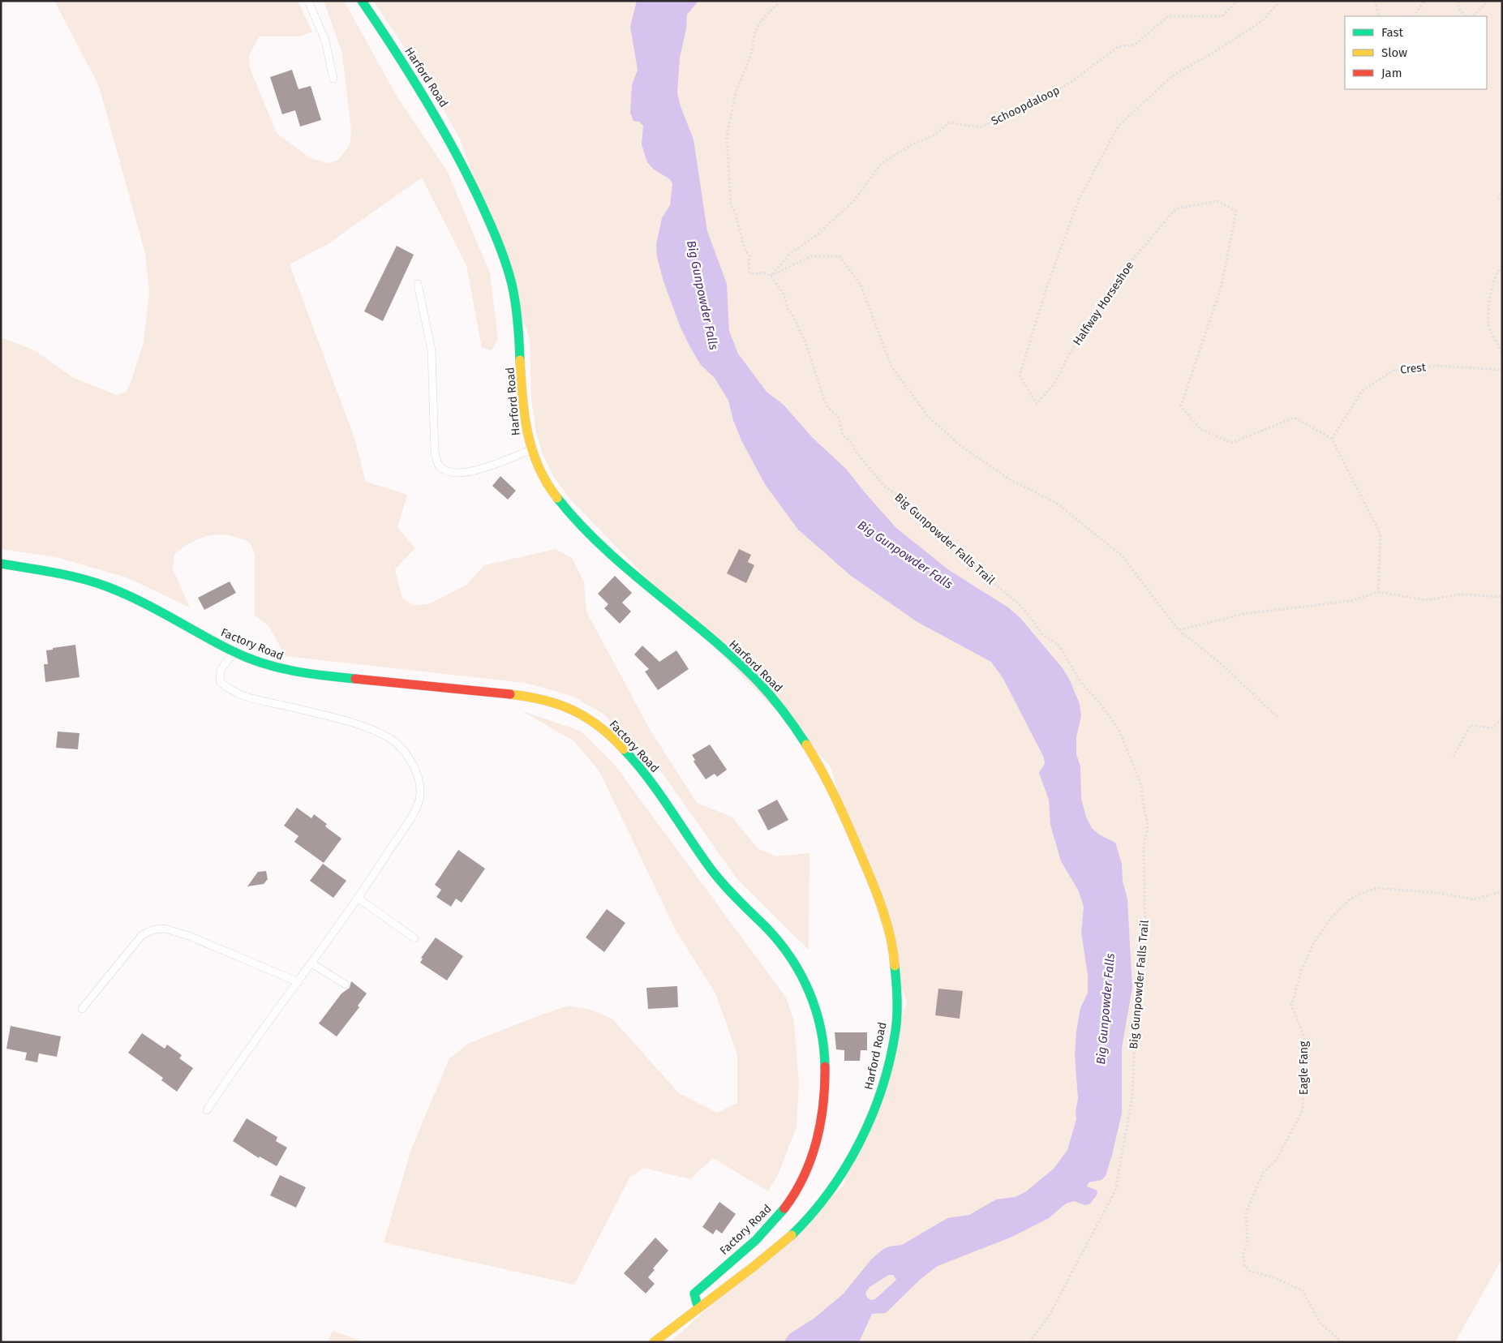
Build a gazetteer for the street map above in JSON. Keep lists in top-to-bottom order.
{
  "streets": {
    "main road": ["Harford Road", "Factory Road"],
    "path": [
      "Schoopdaloop",
      "Halfway Horseshoe",
      "Crest",
      "Big Gunpowder Falls Trail",
      "Eagle Fang"
    ]
  },
  "crossings": [
    ["Harford Road", "Factory Road"],
    ["Schoopdaloop", "Big Gunpowder Falls Trail"],
    ["Halfway Horseshoe", "Crest"]
  ],
  "water": ["Big Gunpowder Falls"],
  "legend": ["Fast", "Slow", "Jam"]
}
